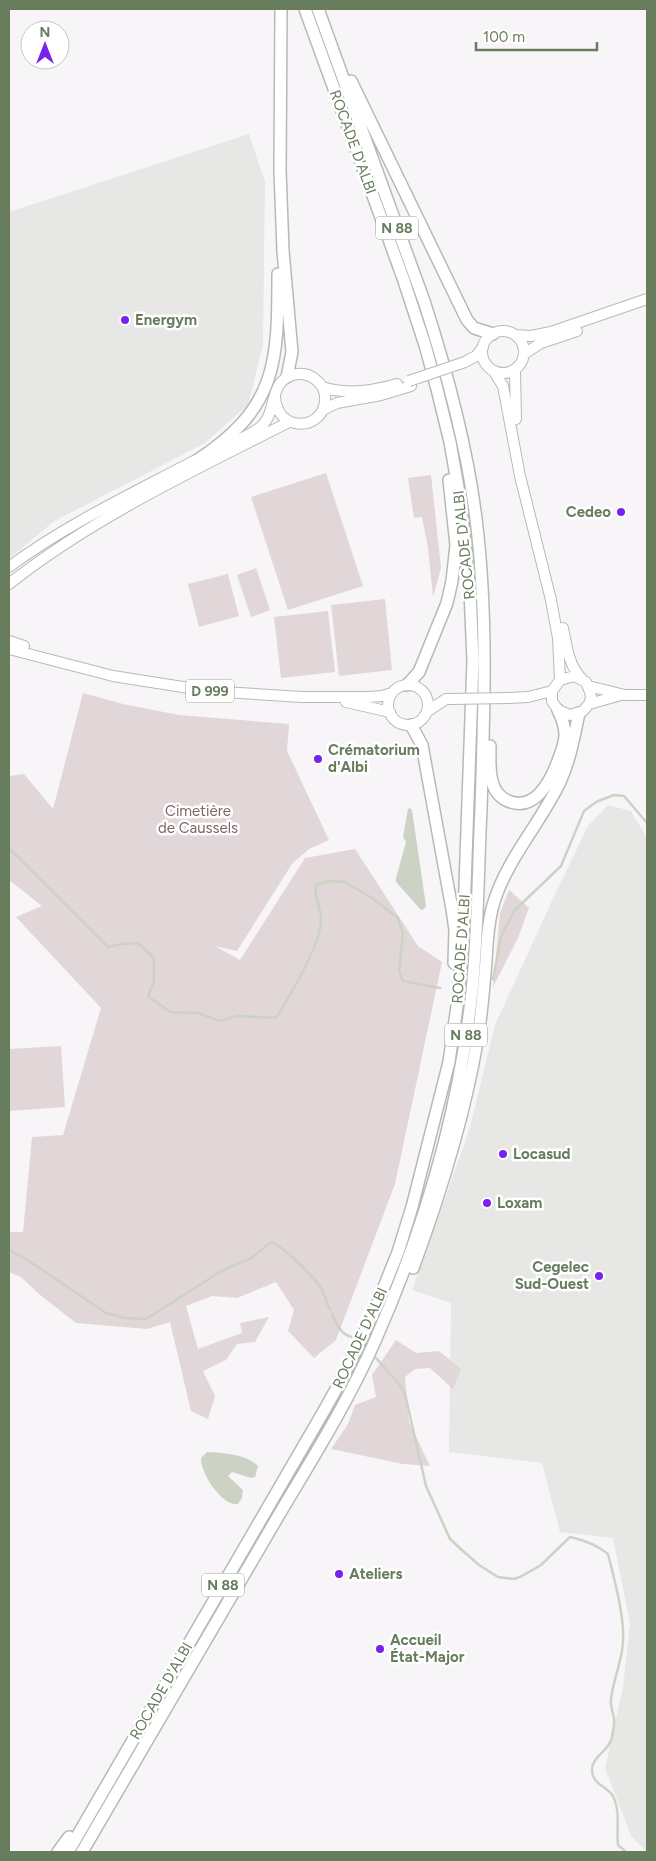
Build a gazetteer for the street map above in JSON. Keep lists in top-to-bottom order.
{
  "streets": {
    "highway": ["ROCADE D'ALBI", "N 88"],
    "main road": ["D 999"]
  },
  "parks": ["Cimetière de Caussels"],
  "places": [
    "Energym",
    "Cedeo",
    "Crématorium d'Albi",
    "Locasud",
    "Loxam",
    "Cegelec Sud-Ouest",
    "Ateliers",
    "Accueil État-Major"
  ],
  "scale_bar": "100 m",
  "north": "top"
}
